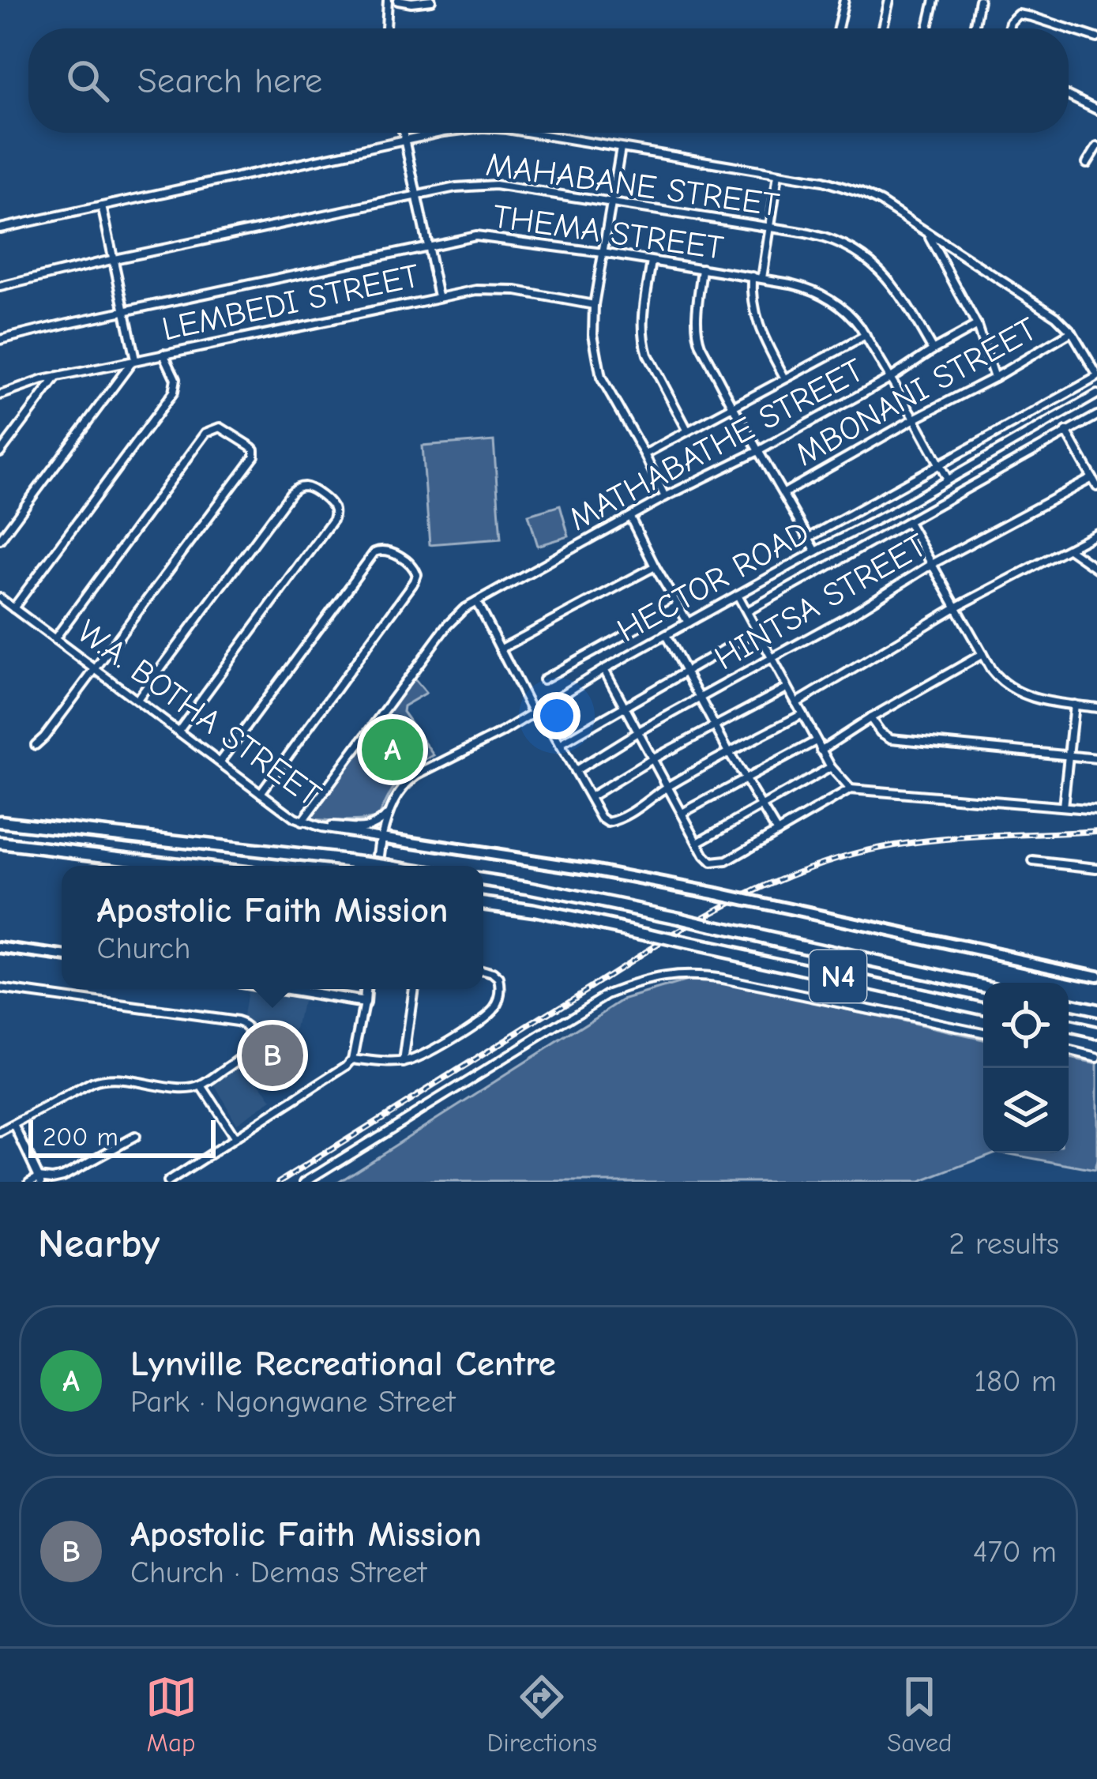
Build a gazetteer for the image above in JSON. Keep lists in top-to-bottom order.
{
  "streets": {
    "highway": ["N4"],
    "street": [
      "MAHABANE STREET",
      "THEMA STREET",
      "LEMBEDI STREET",
      "MBONANI STREET",
      "MATHABATHE STREET",
      "HECTOR ROAD",
      "HINTSA STREET",
      "W.A. BOTHA STREET"
    ]
  },
  "crossings": [
    ["MAHABANE STREET", "MATHABATHE STREET"],
    ["THEMA STREET", "MBONANI STREET"],
    ["THEMA STREET", "MATHABATHE STREET"],
    ["THEMA STREET", "HECTOR ROAD"],
    ["MATHABATHE STREET", "W.A. BOTHA STREET"],
    ["HECTOR ROAD", "W.A. BOTHA STREET"]
  ],
  "scale_bar": "200 m",
  "page": {
    "search": "Search here",
    "pins": ["A", "B"],
    "popup": ["Apostolic Faith Mission", "Church"],
    "scale": "200 m",
    "heading": ["Nearby", "2 results"],
    "list": [
      {
        "mark": "A",
        "name": "Lynville Recreational Centre",
        "note": "Park · Ngongwane Street",
        "value": "180 m"
      },
      {
        "mark": "B",
        "name": "Apostolic Faith Mission",
        "note": "Church · Demas Street",
        "value": "470 m"
      }
    ],
    "nav": ["Map", "Directions", "Saved"]
  }
}
